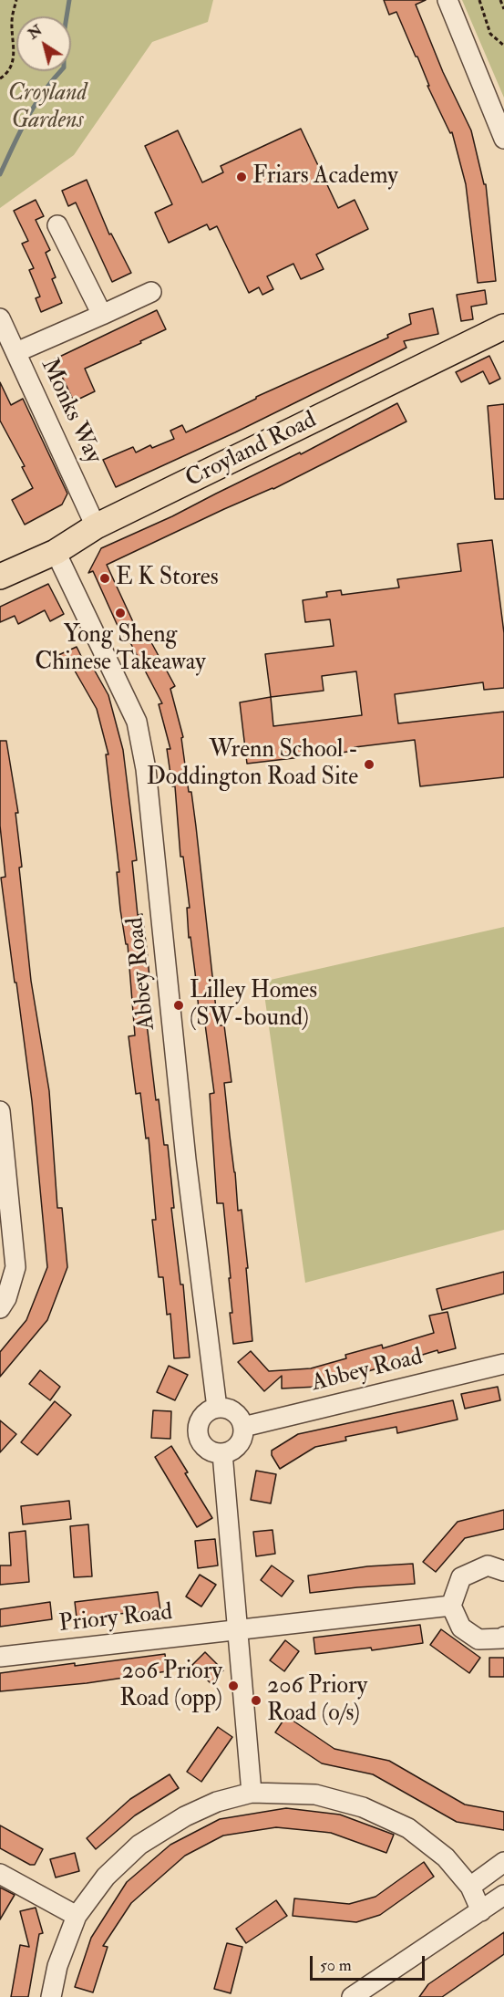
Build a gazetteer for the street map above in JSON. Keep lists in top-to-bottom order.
{
  "streets": {
    "main road": ["Croyland Road"],
    "street": ["Monks Way", "Abbey Road", "Priory Road"]
  },
  "crossings": [
    ["Monks Way", "Croyland Road"],
    ["Croyland Road", "Abbey Road"]
  ],
  "parks": ["Croyland Gardens"],
  "places": [
    "Friars Academy",
    "E K Stores",
    "Yong Sheng Chinese Takeaway",
    "Wrenn School - Doddington Road Site",
    "Lilley Homes (SW-bound)",
    "206 Priory Road (opp)",
    "206 Priory Road (o/s)"
  ],
  "scale_bar": "50 m",
  "north": "top left"
}
